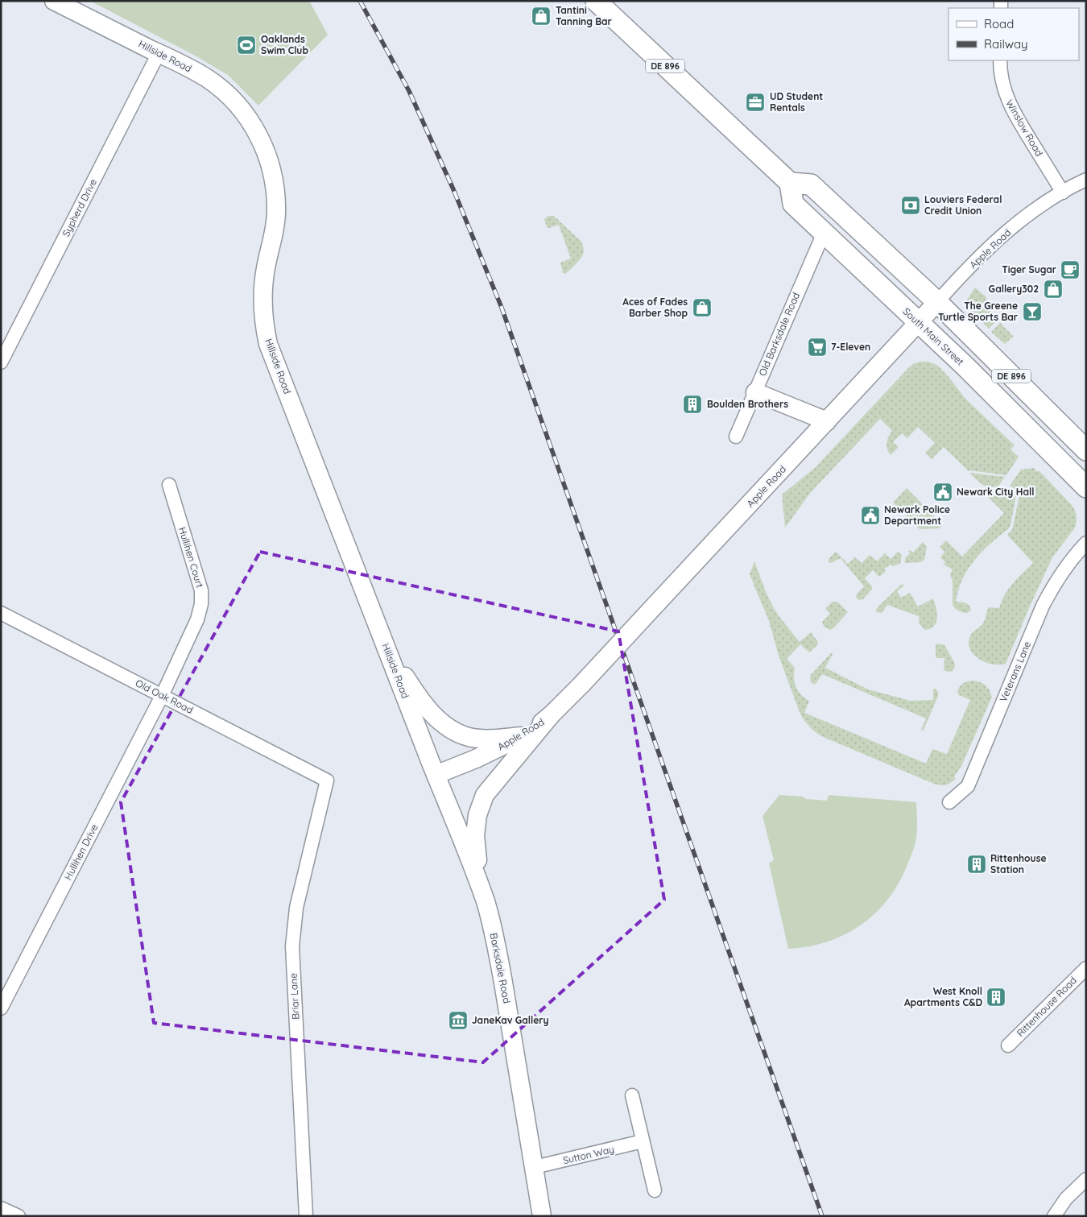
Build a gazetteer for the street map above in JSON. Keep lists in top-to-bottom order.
{
  "streets": {
    "main road": ["DE 896", "South Main Street"],
    "street": [
      "Hillside Road",
      "Winslow Road",
      "Sypherd Drive",
      "Apple Road",
      "Old Barksdale Road",
      "Hullihen Court",
      "Veterans Lane",
      "Old Oak Road",
      "Hullihen Drive",
      "Barksdale Road",
      "Briar Lane",
      "Rittenhouse Road",
      "Sutton Way"
    ]
  },
  "crossings": [
    ["Hillside Road", "Sypherd Drive"],
    ["Hillside Road", "Apple Road"],
    ["Hillside Road", "Barksdale Road"],
    ["DE 896", "Apple Road"],
    ["DE 896", "South Main Street"],
    ["Winslow Road", "Apple Road"],
    ["Apple Road", "South Main Street"],
    ["Apple Road", "Barksdale Road"],
    ["Old Barksdale Road", "South Main Street"],
    ["Hullihen Court", "Old Oak Road"],
    ["Hullihen Court", "Hullihen Drive"],
    ["Old Oak Road", "Hullihen Drive"],
    ["Old Oak Road", "Briar Lane"],
    ["Barksdale Road", "Sutton Way"]
  ],
  "places": {
    "shop": ["Tantini Tanning Bar", "Gallery302", "Aces of Fades Barber Shop"],
    "sports": ["Oaklands Swim Club"],
    "office": ["UD Student Rentals"],
    "bank": ["Louviers Federal Credit Union"],
    "cafe": ["Tiger Sugar"],
    "bar": ["The Greene Turtle Sports Bar"],
    "supermarket": ["7-Eleven"],
    "building": ["Boulden Brothers", "Rittenhouse Station", "West Knoll Apartments C&D"],
    "public building": ["Newark City Hall", "Newark Police Department"],
    "museum": ["JaneKav Gallery"]
  },
  "legend": ["Road", "Railway"]
}
